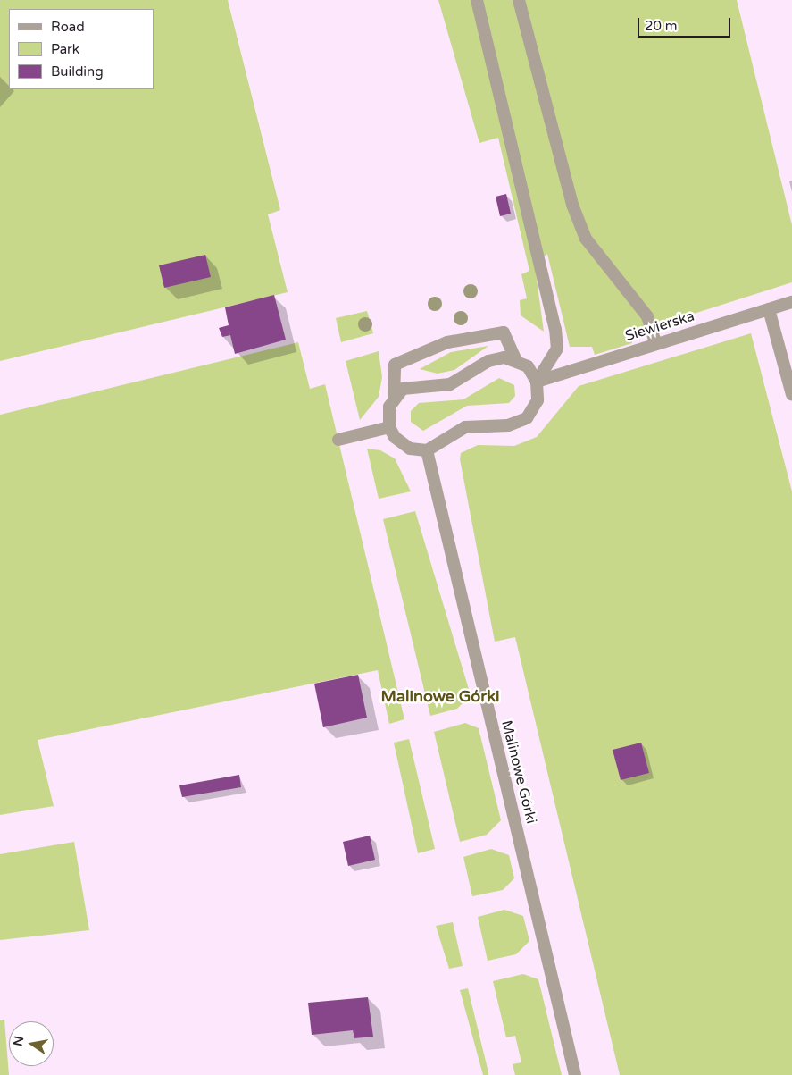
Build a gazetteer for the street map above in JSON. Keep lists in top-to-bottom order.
{
  "streets": {
    "street": ["Siewierska", "Malinowe Górki"]
  },
  "districts": ["Malinowe Górki"],
  "legend": ["Road", "Park", "Building"],
  "scale_bar": "20 m",
  "north": "left"
}
